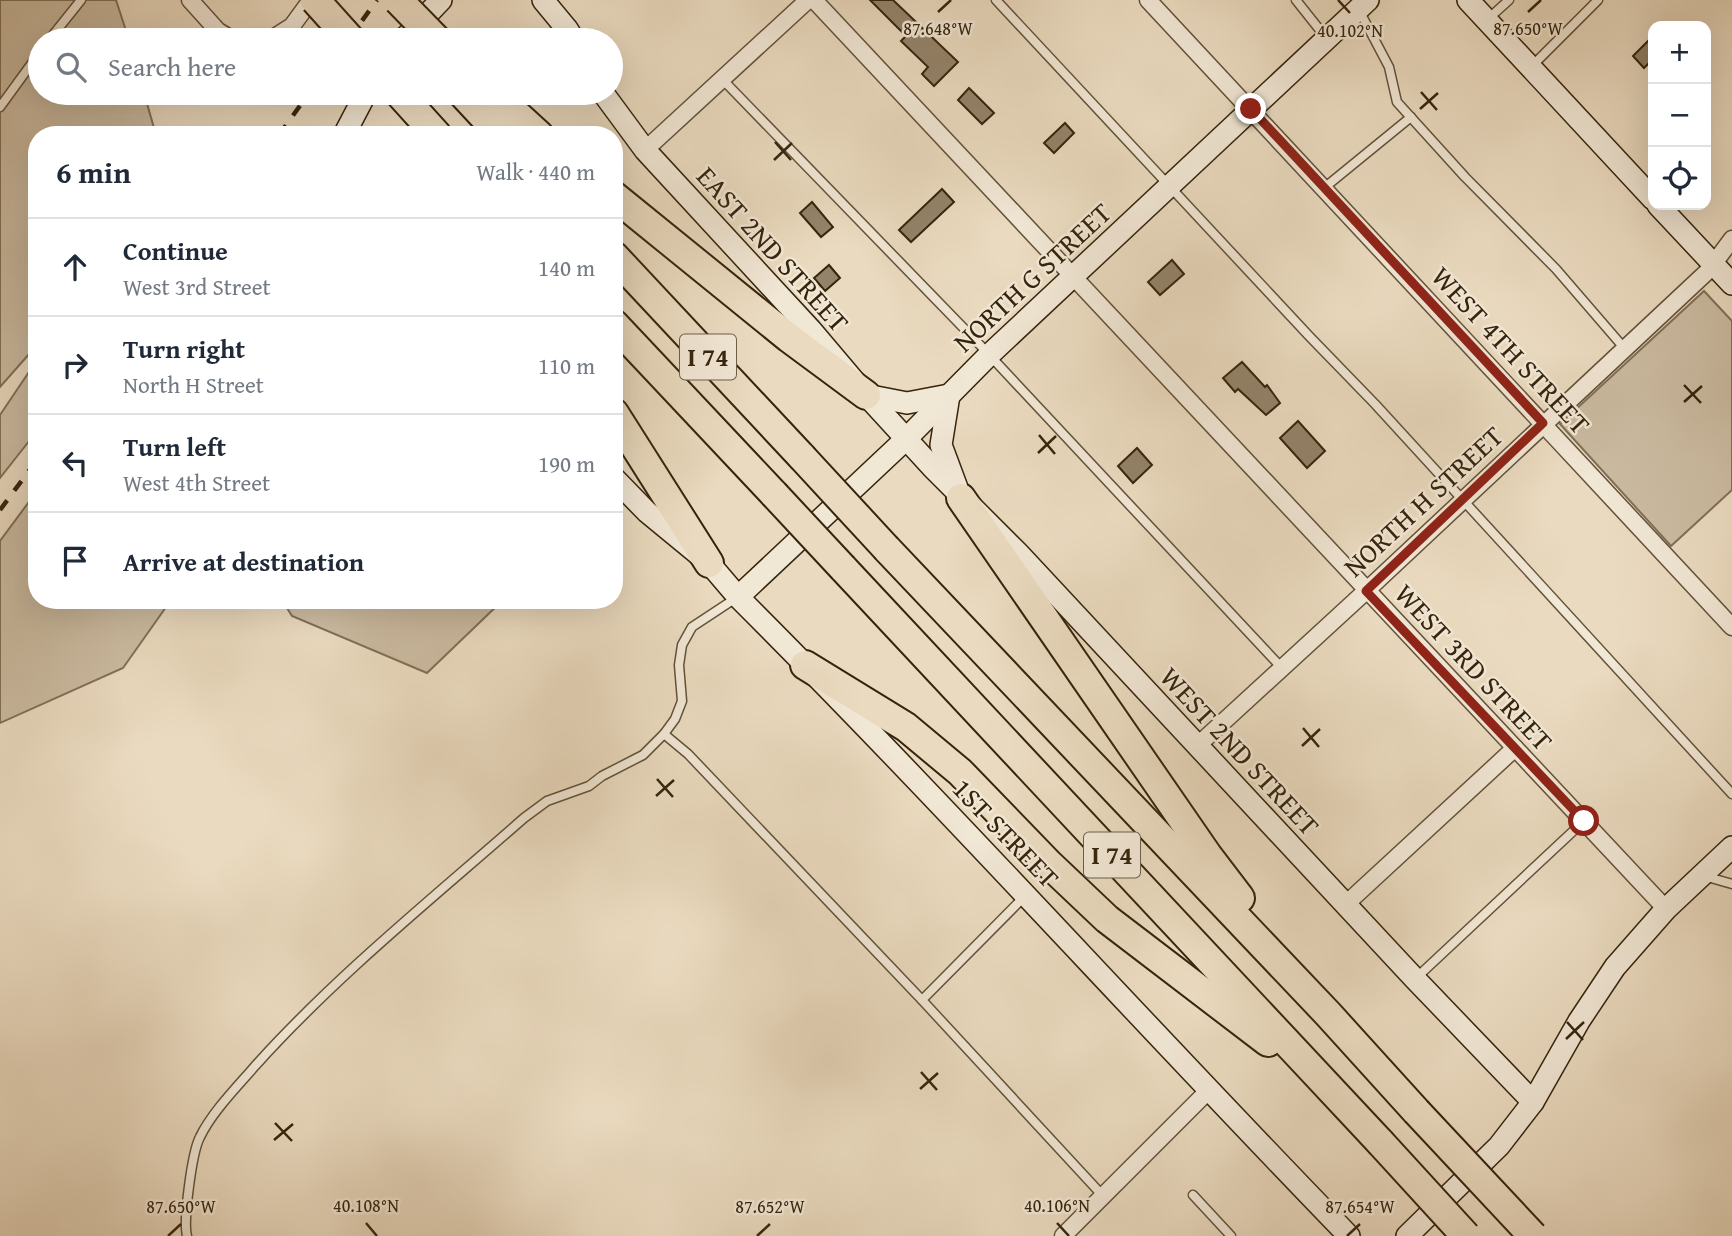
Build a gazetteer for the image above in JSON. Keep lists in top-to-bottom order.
{
  "streets": {
    "highway": ["I 74"],
    "street": [
      "EAST 2ND STREET",
      "NORTH G STREET",
      "WEST 4TH STREET",
      "NORTH H STREET",
      "WEST 3RD STREET",
      "WEST 2ND STREET",
      "1ST STREET"
    ]
  },
  "crossings": [
    ["EAST 2ND STREET", "NORTH G STREET"],
    ["EAST 2ND STREET", "WEST 2ND STREET"],
    ["NORTH G STREET", "WEST 4TH STREET"],
    ["NORTH G STREET", "WEST 3RD STREET"],
    ["NORTH G STREET", "WEST 2ND STREET"],
    ["NORTH G STREET", "1ST STREET"],
    ["WEST 4TH STREET", "NORTH H STREET"],
    ["NORTH H STREET", "WEST 3RD STREET"],
    ["NORTH H STREET", "WEST 2ND STREET"]
  ],
  "page": {
    "map_buttons": ["+", "−"],
    "search": "Search here",
    "heading": ["6 min", "Walk · 440 m"],
    "list": [
      ["Continue", "West 3rd Street", "140 m"],
      ["Turn right", "North H Street", "110 m"],
      ["Turn left", "West 4th Street", "190 m"],
      "Arrive at destination"
    ]
  },
  "coordinates": [
    "87.648°W",
    "87.650°W",
    "40.102°N",
    "40.108°N",
    "40.106°N",
    "87.652°W",
    "87.654°W"
  ]
}
